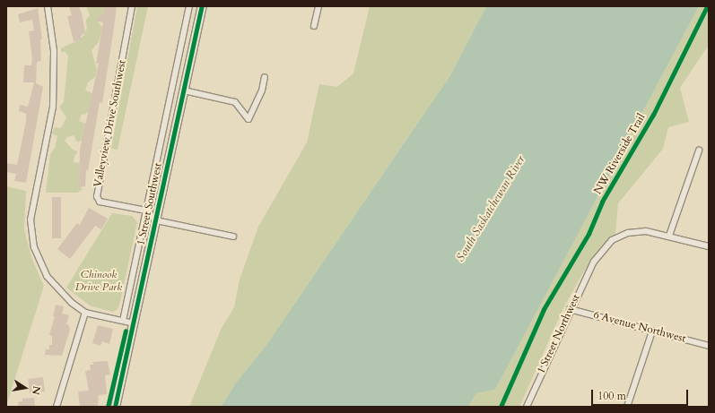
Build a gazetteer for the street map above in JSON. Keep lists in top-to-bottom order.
{
  "streets": {
    "street": [
      "Valleyview Drive Southwest",
      "1 Street Southwest",
      "6 Avenue Northwest",
      "1 Street Northwest"
    ],
    "cycle path": ["NW Riverside Trail"]
  },
  "crossings": [
    ["Valleyview Drive Southwest", "1 Street Southwest"],
    ["6 Avenue Northwest", "1 Street Northwest"]
  ],
  "water": ["South Saskatchewan River"],
  "parks": ["Chinook Drive Park"],
  "scale_bar": "100 m",
  "north": "right"
}
